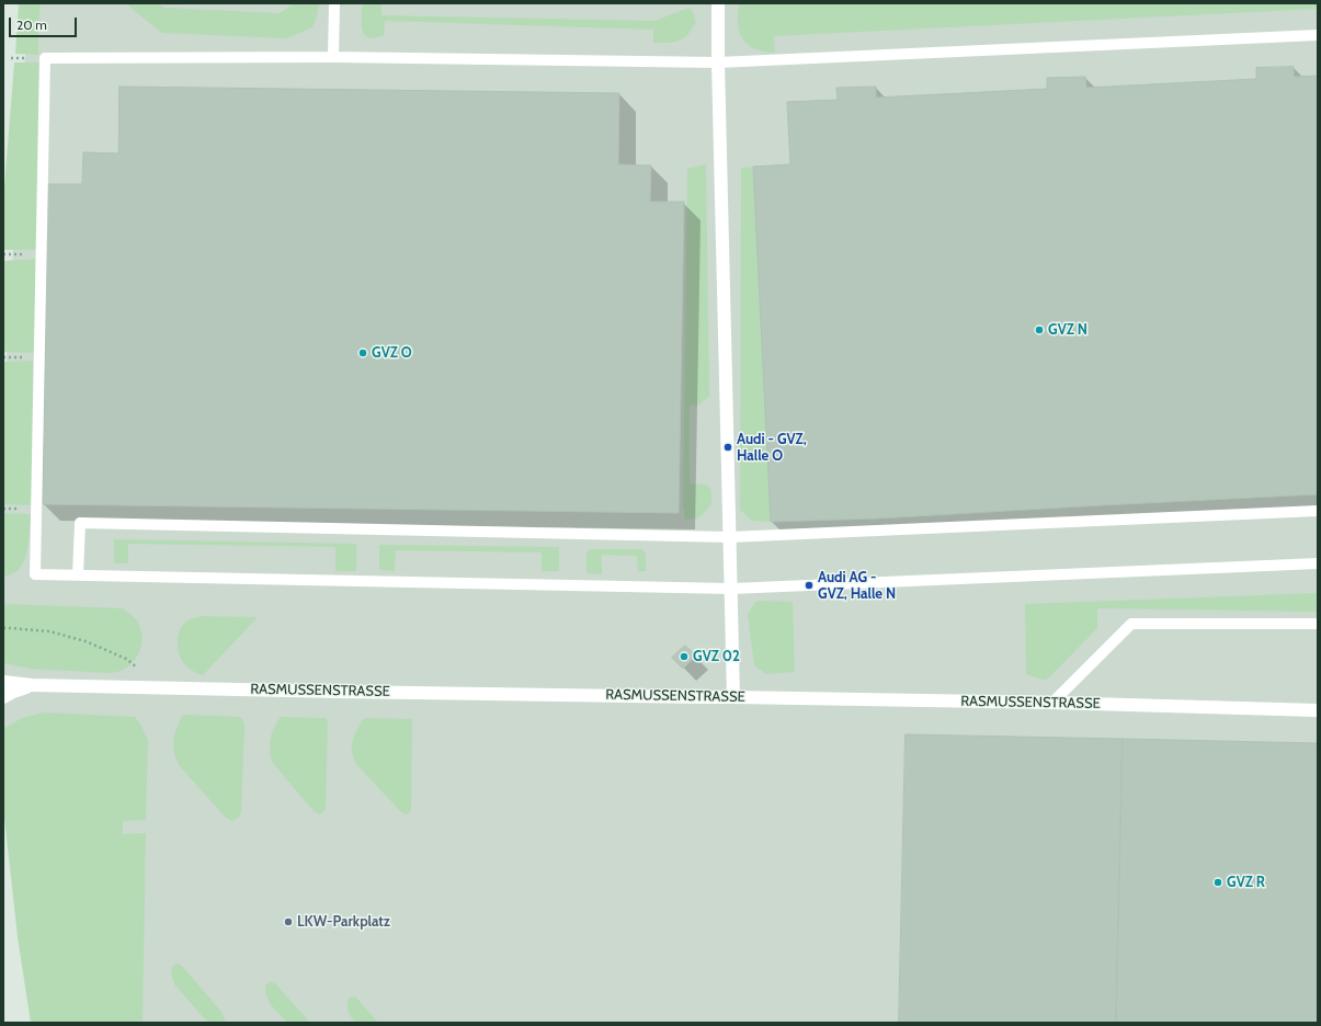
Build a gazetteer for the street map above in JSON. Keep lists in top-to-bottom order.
{
  "streets": {
    "street": ["RASMUSSENSTRASSE"]
  },
  "places": [
    "GVZ N",
    "GVZ O",
    "Audi - GVZ, Halle O",
    "Audi AG - GVZ, Halle N",
    "GVZ 02",
    "GVZ R",
    "LKW-Parkplatz"
  ],
  "scale_bar": "20 m"
}
